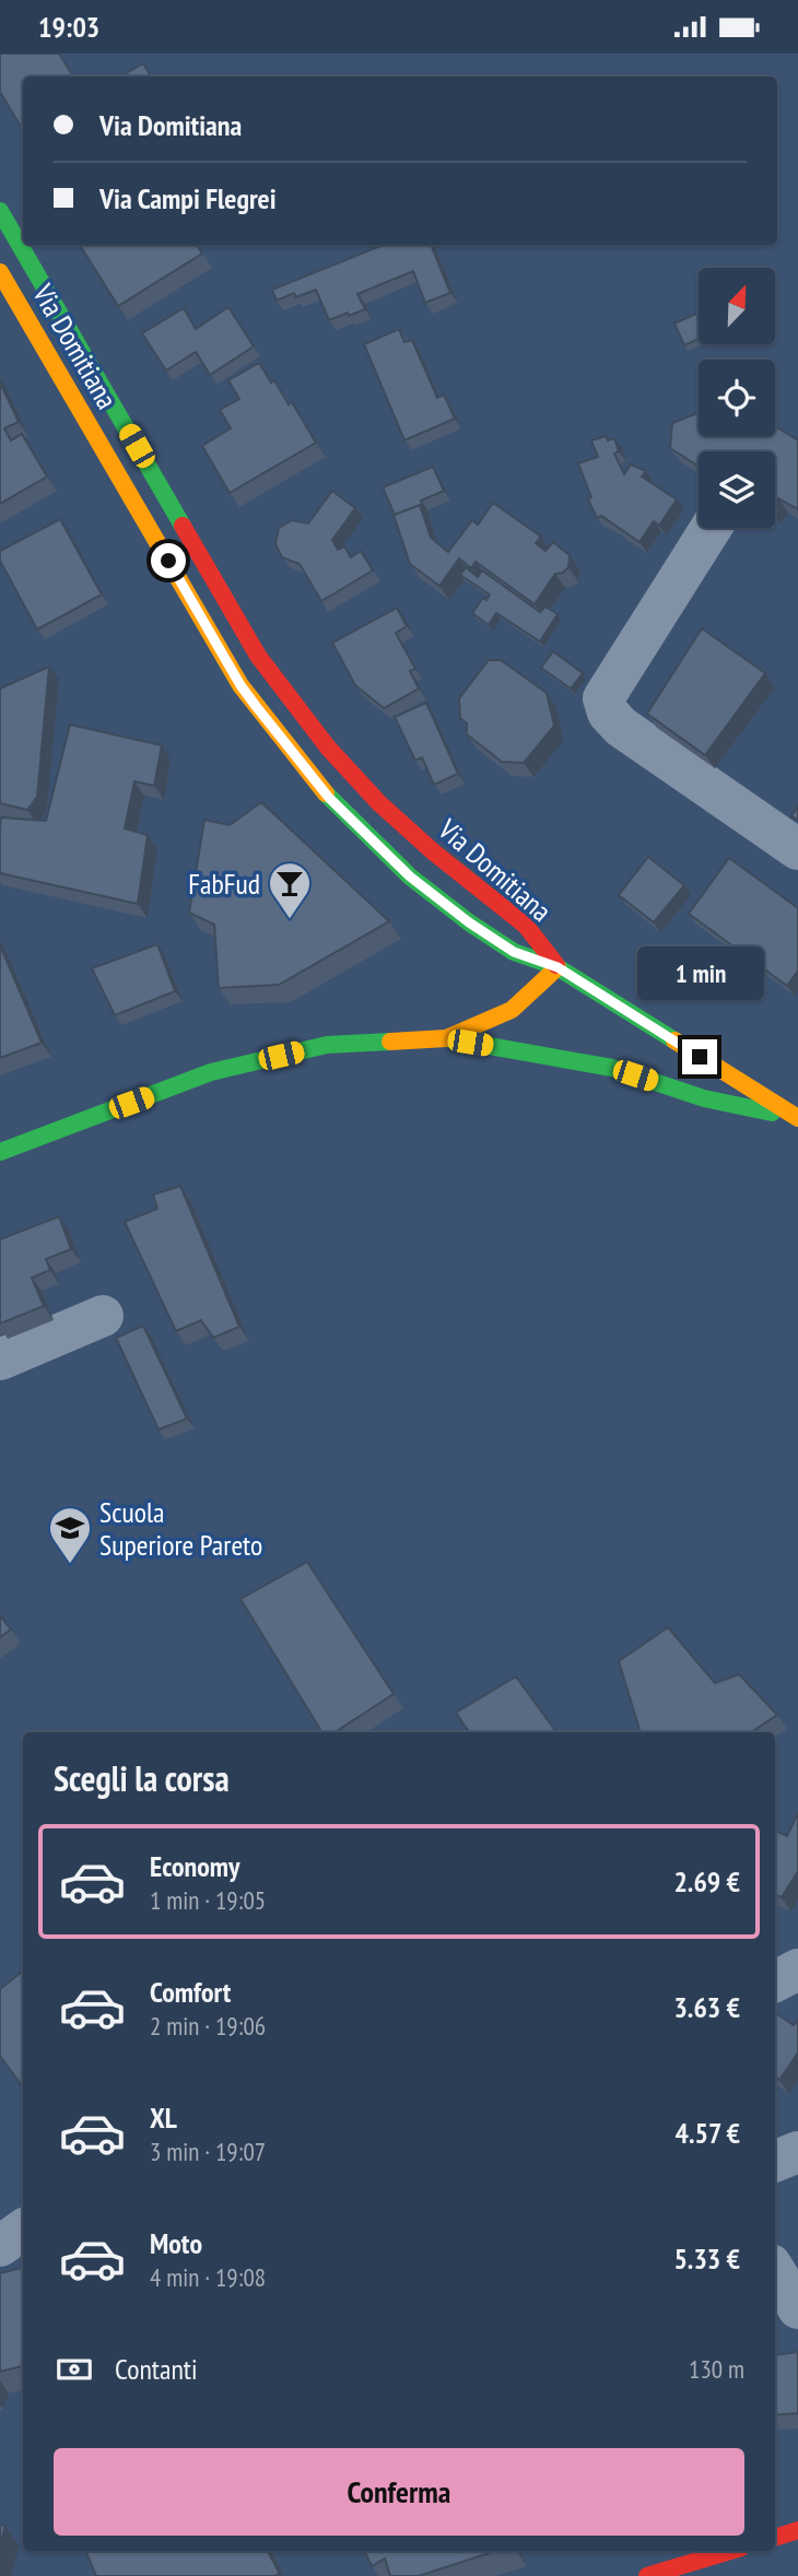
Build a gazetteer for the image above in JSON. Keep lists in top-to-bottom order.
{
  "streets": {
    "main road": ["Via Domitiana"]
  },
  "places": {
    "bar": ["FabFud"],
    "school or university": ["Scuola Superiore Pareto"]
  },
  "north": "top right",
  "page": {
    "status": "19:03",
    "banner": ["Via Domitiana", "Via Campi Flegrei"],
    "bubble": "1 min",
    "heading": "Scegli la corsa",
    "list": [
      {
        "name": "Economy",
        "note": "1 min · 19:05",
        "value": "2.69 €"
      },
      {
        "name": "Comfort",
        "note": "2 min · 19:06",
        "value": "3.63 €"
      },
      {
        "name": "XL",
        "note": "3 min · 19:07",
        "value": "4.57 €"
      },
      {
        "name": "Moto",
        "note": "4 min · 19:08",
        "value": "5.33 €"
      }
    ],
    "pay": ["Contanti", "130 m"],
    "buttons": "Conferma"
  }
}
